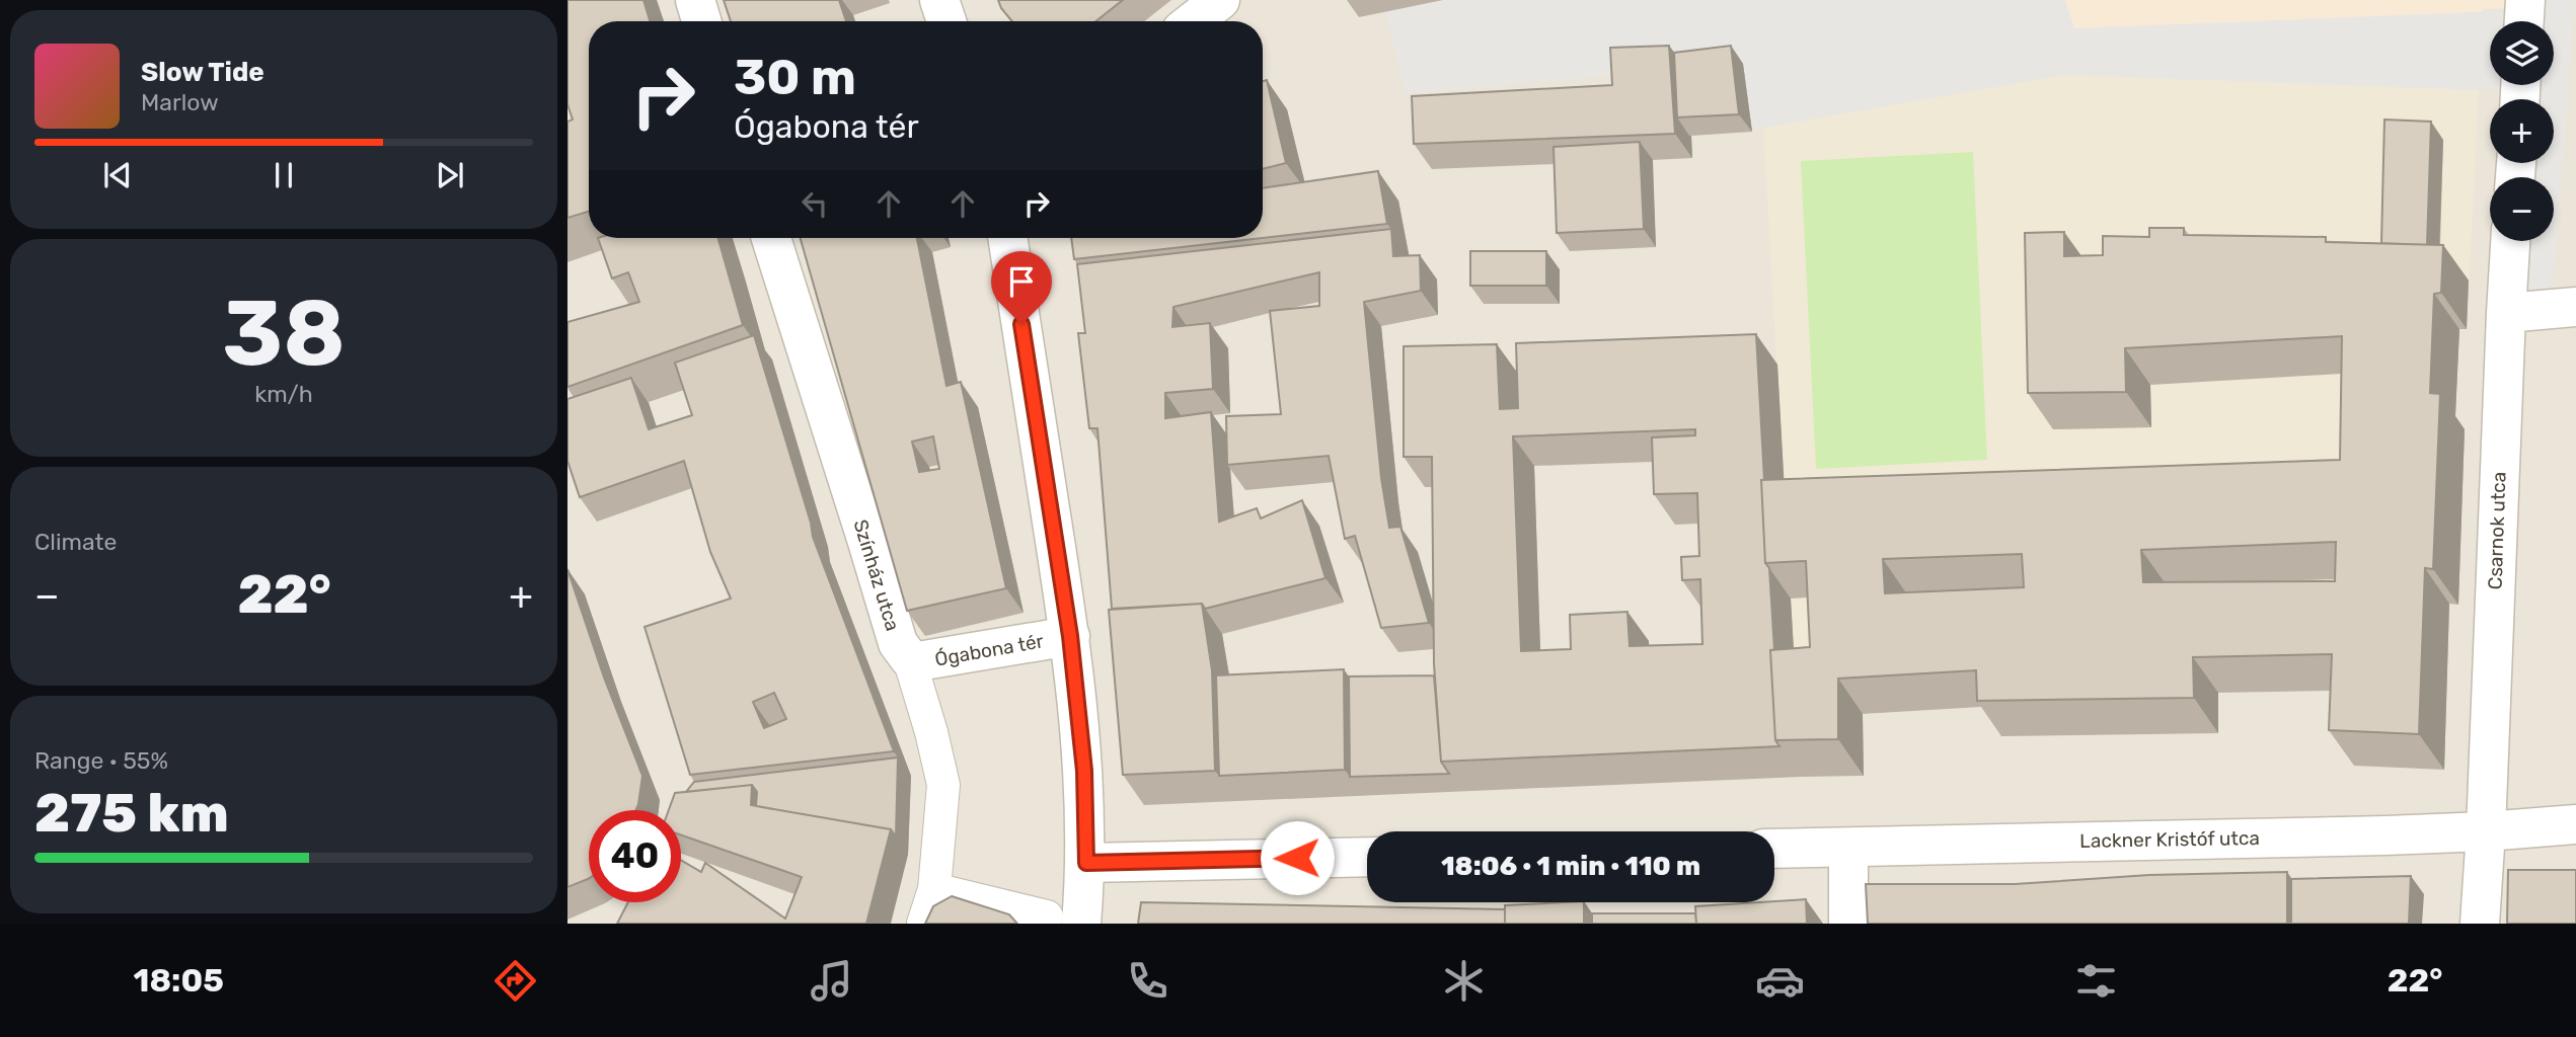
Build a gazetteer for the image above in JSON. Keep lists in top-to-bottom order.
{
  "streets": {
    "street": [
      "Csarnok utca",
      "Színház utca",
      "Ógabona tér",
      "Lackner Kristóf utca"
    ]
  },
  "crossings": [
    ["Csarnok utca", "Lackner Kristóf utca"],
    ["Színház utca", "Ógabona tér"]
  ],
  "page": {
    "map_buttons": ["+", "−"],
    "turn": ["30 m", "Ógabona tér"],
    "song": ["Slow Tide", "Marlow"],
    "tile": [
      ["38", "km/h"],
      "Climate",
      ["Range · 55%", "275 km"]
    ],
    "heat": ["−", "22°", "+"],
    "limit": "40",
    "trip": "18:06 · 1 min · 110 m",
    "tabs": ["18:05", "22°"]
  }
}
